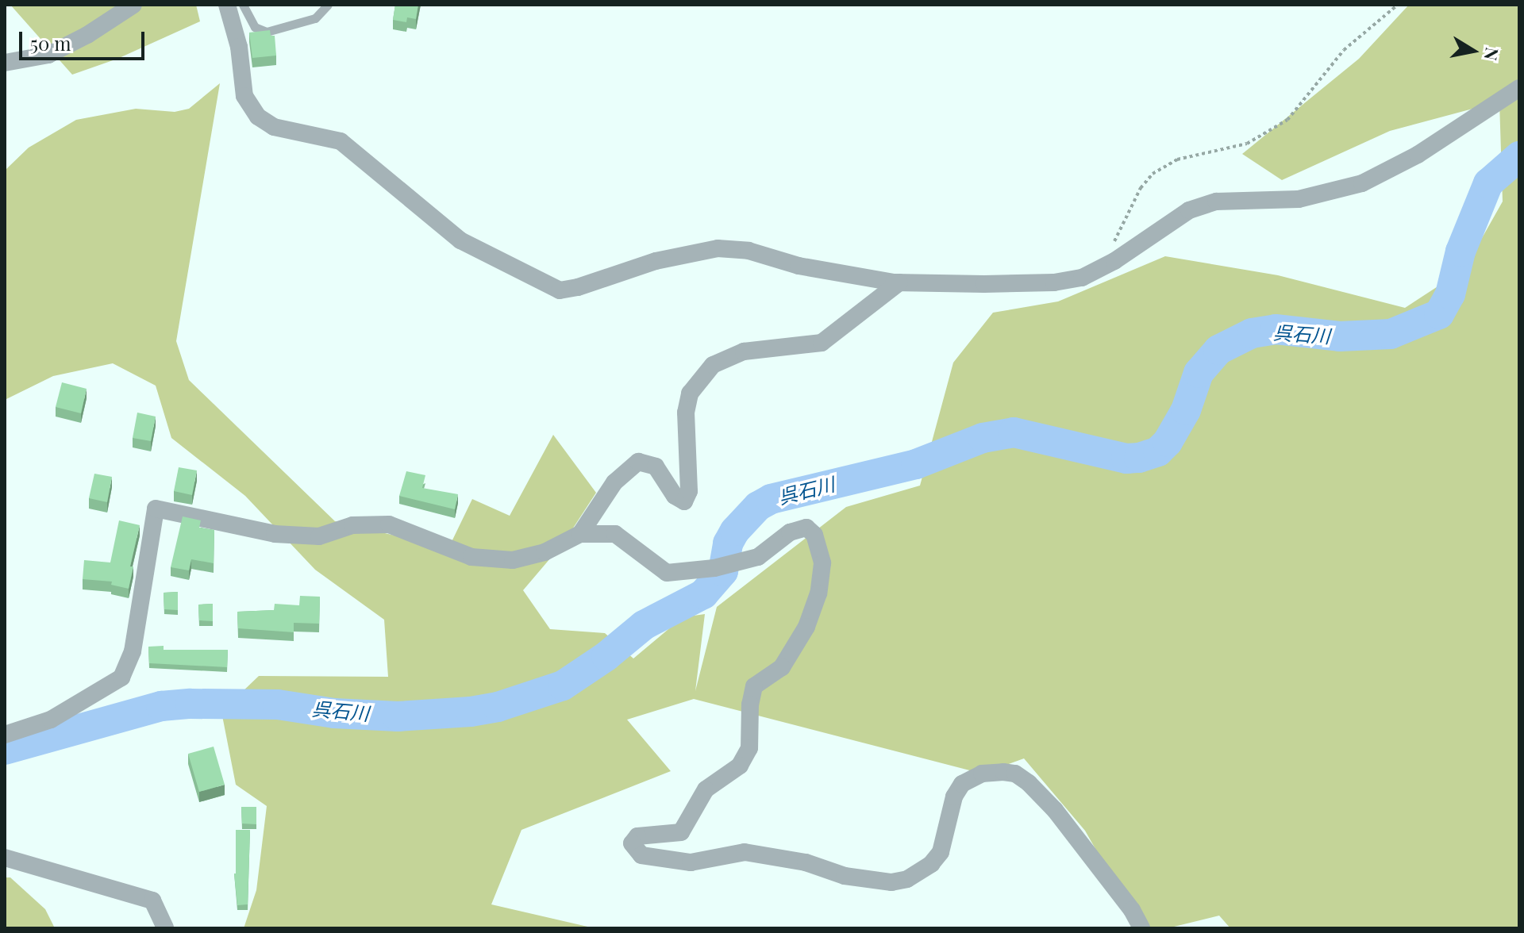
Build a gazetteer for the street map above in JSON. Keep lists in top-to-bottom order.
{
  "water": ["呉石川"],
  "scale_bar": "50 m",
  "north": "right"
}
